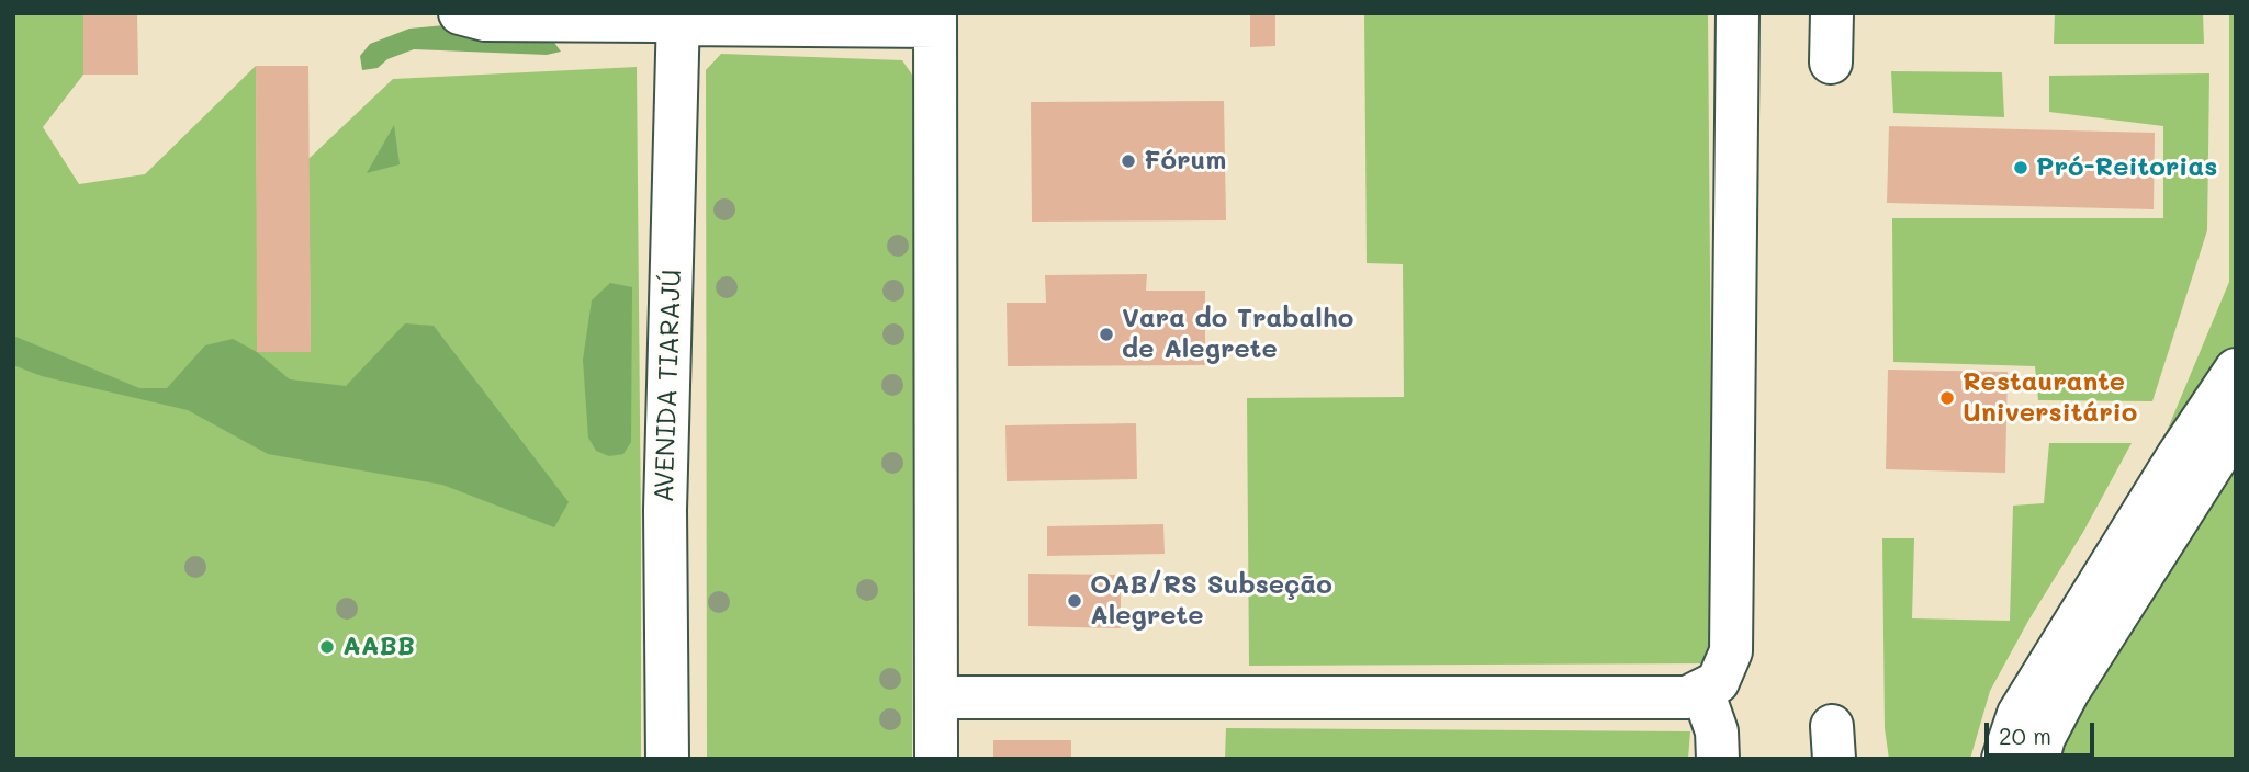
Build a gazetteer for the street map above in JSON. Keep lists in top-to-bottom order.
{
  "streets": {
    "main road": ["AVENIDA TIARAJÚ"]
  },
  "places": [
    "Fórum",
    "Pró-Reitorias",
    "Vara do Trabalho de Alegrete",
    "Restaurante Universitário",
    "OAB/RS Subseção Alegrete",
    "AABB"
  ],
  "scale_bar": "20 m"
}
